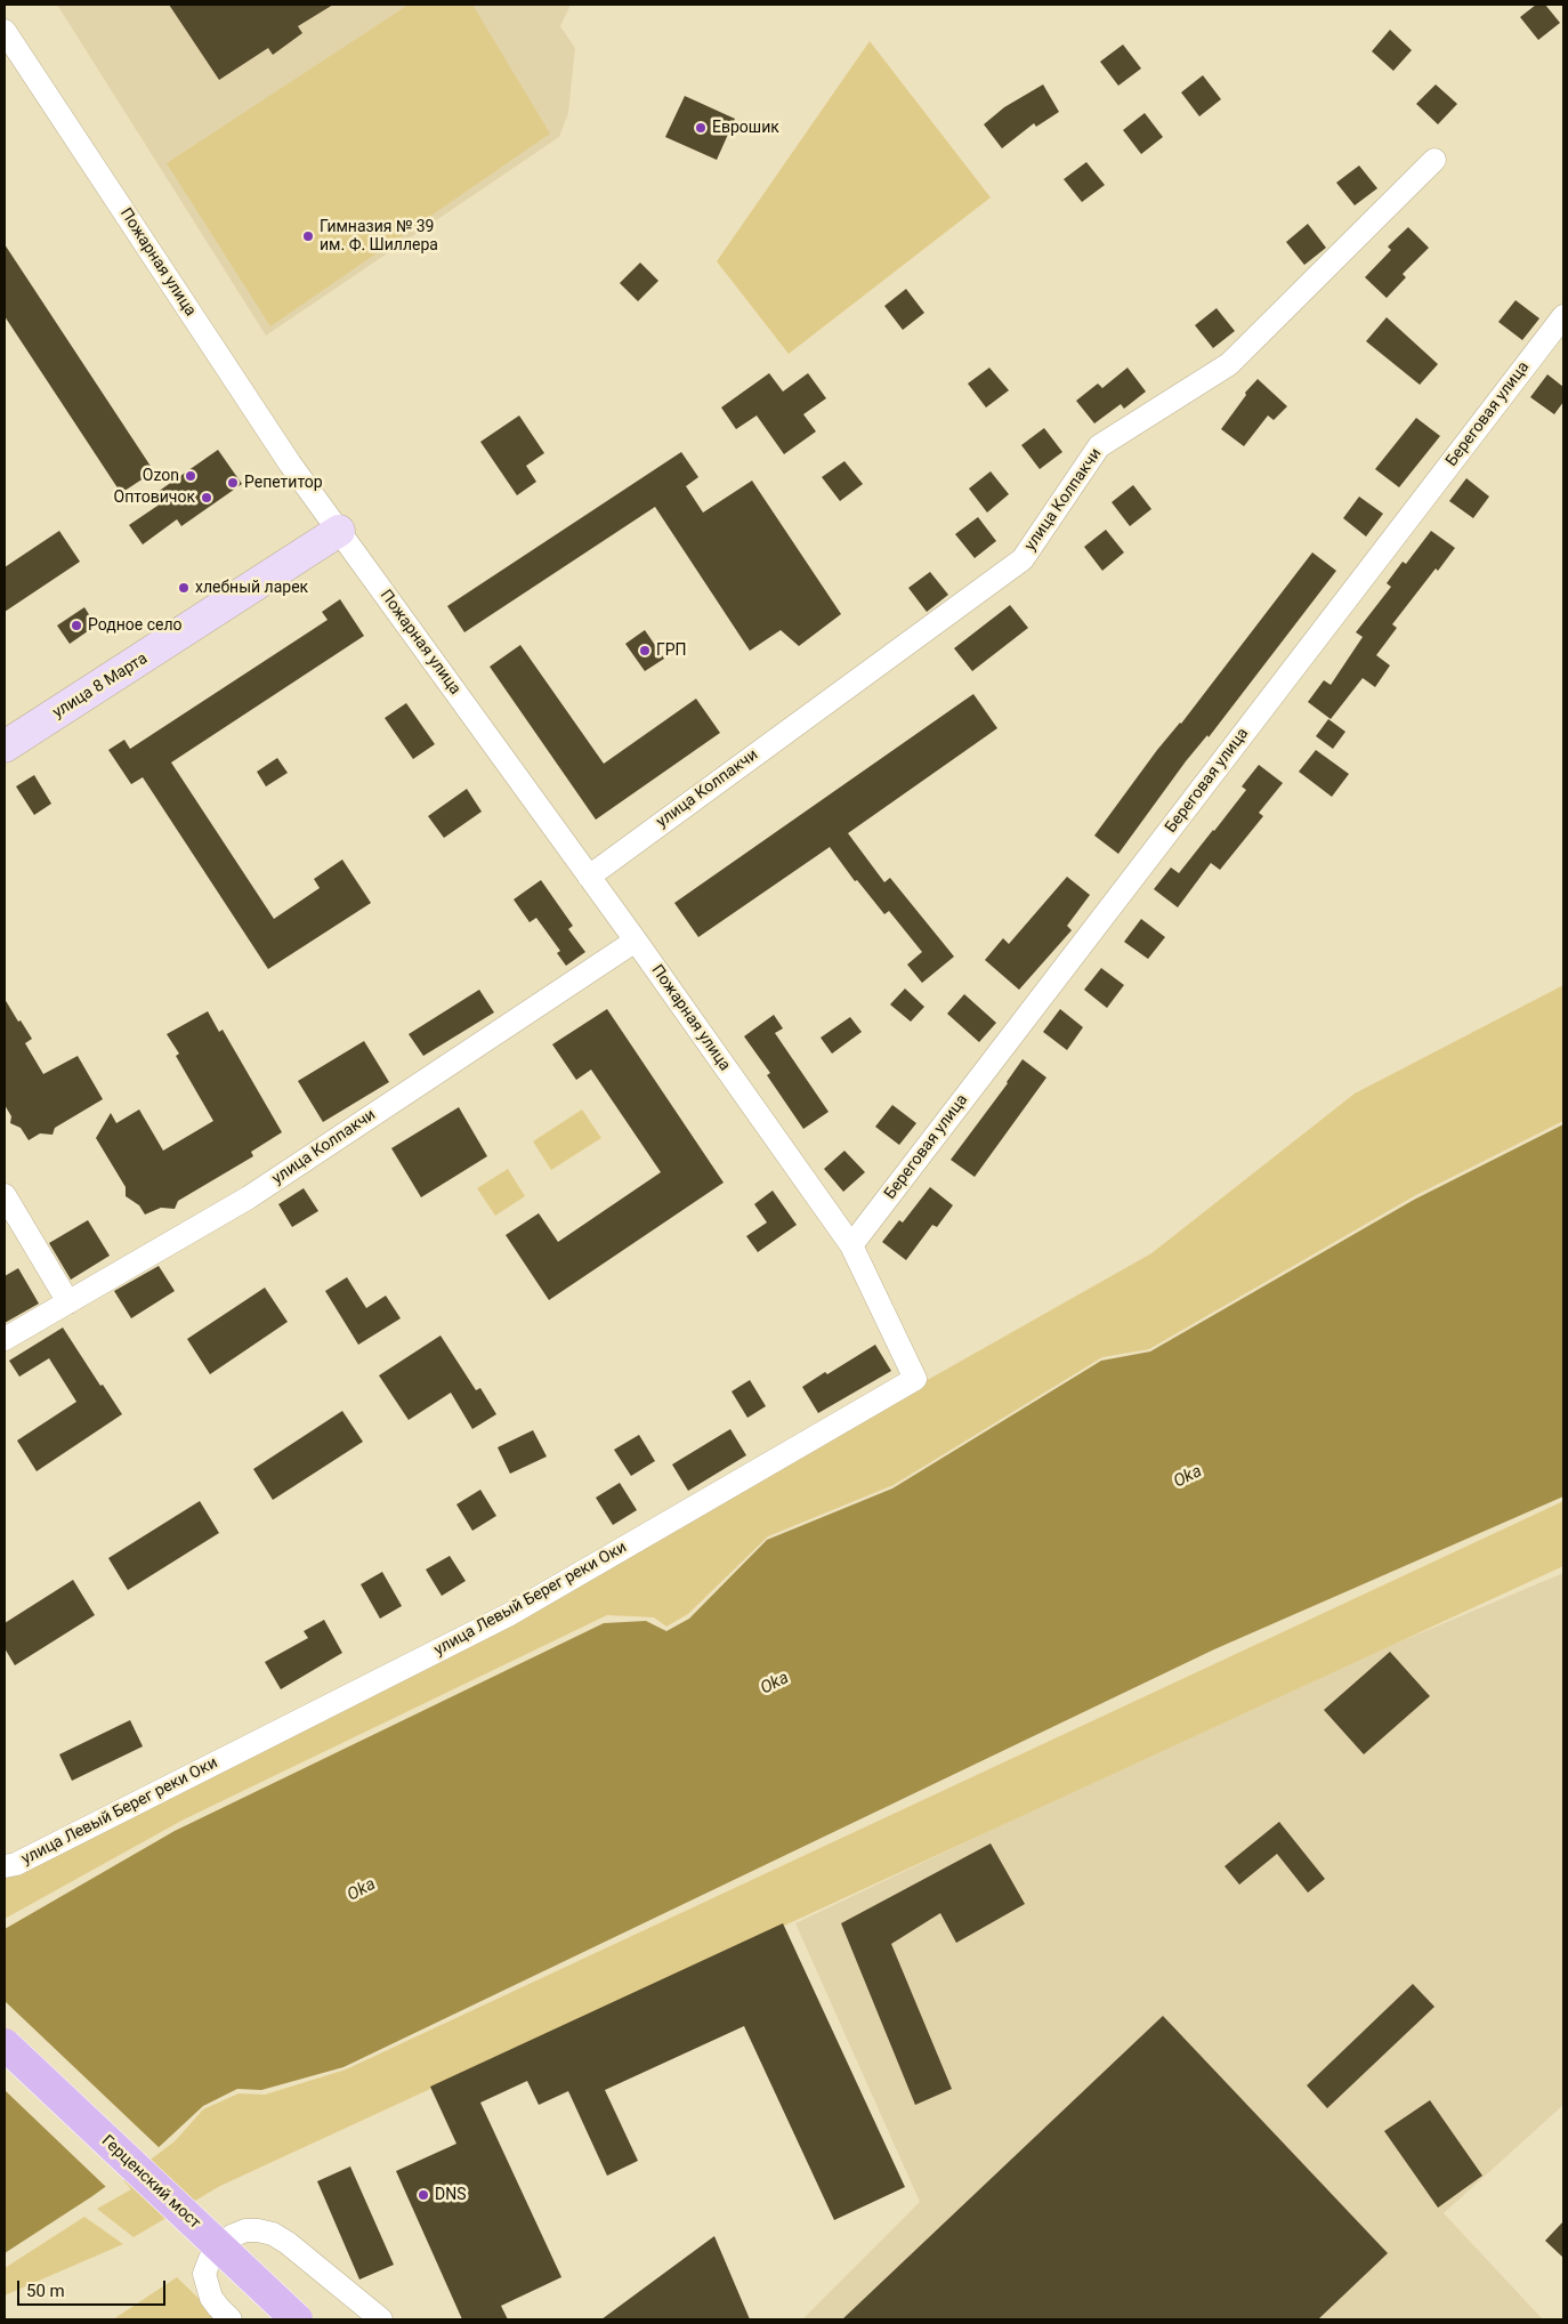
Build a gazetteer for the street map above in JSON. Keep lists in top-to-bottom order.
{
  "streets": {
    "main road": ["Герценский мост"],
    "street": [
      "Пожарная улица",
      "Береговая улица",
      "улица Колпакчи",
      "улица 8 Марта",
      "улица Левый Берег реки Оки"
    ]
  },
  "crossings": [
    ["Пожарная улица", "Береговая улица"],
    ["Пожарная улица", "улица Колпакчи"],
    ["Пожарная улица", "улица 8 Марта"],
    ["Пожарная улица", "улица Левый Берег реки Оки"],
    ["Береговая улица", "улица Левый Берег реки Оки"]
  ],
  "water": ["Oka"],
  "places": [
    "Еврошик",
    "Гимназия № 39 им. Ф. Шиллера",
    "Ozon",
    "Репетитор",
    "Оптовичок",
    "хлебный ларек",
    "Родное село",
    "ГРП",
    "DNS"
  ],
  "scale_bar": "50 m"
}
